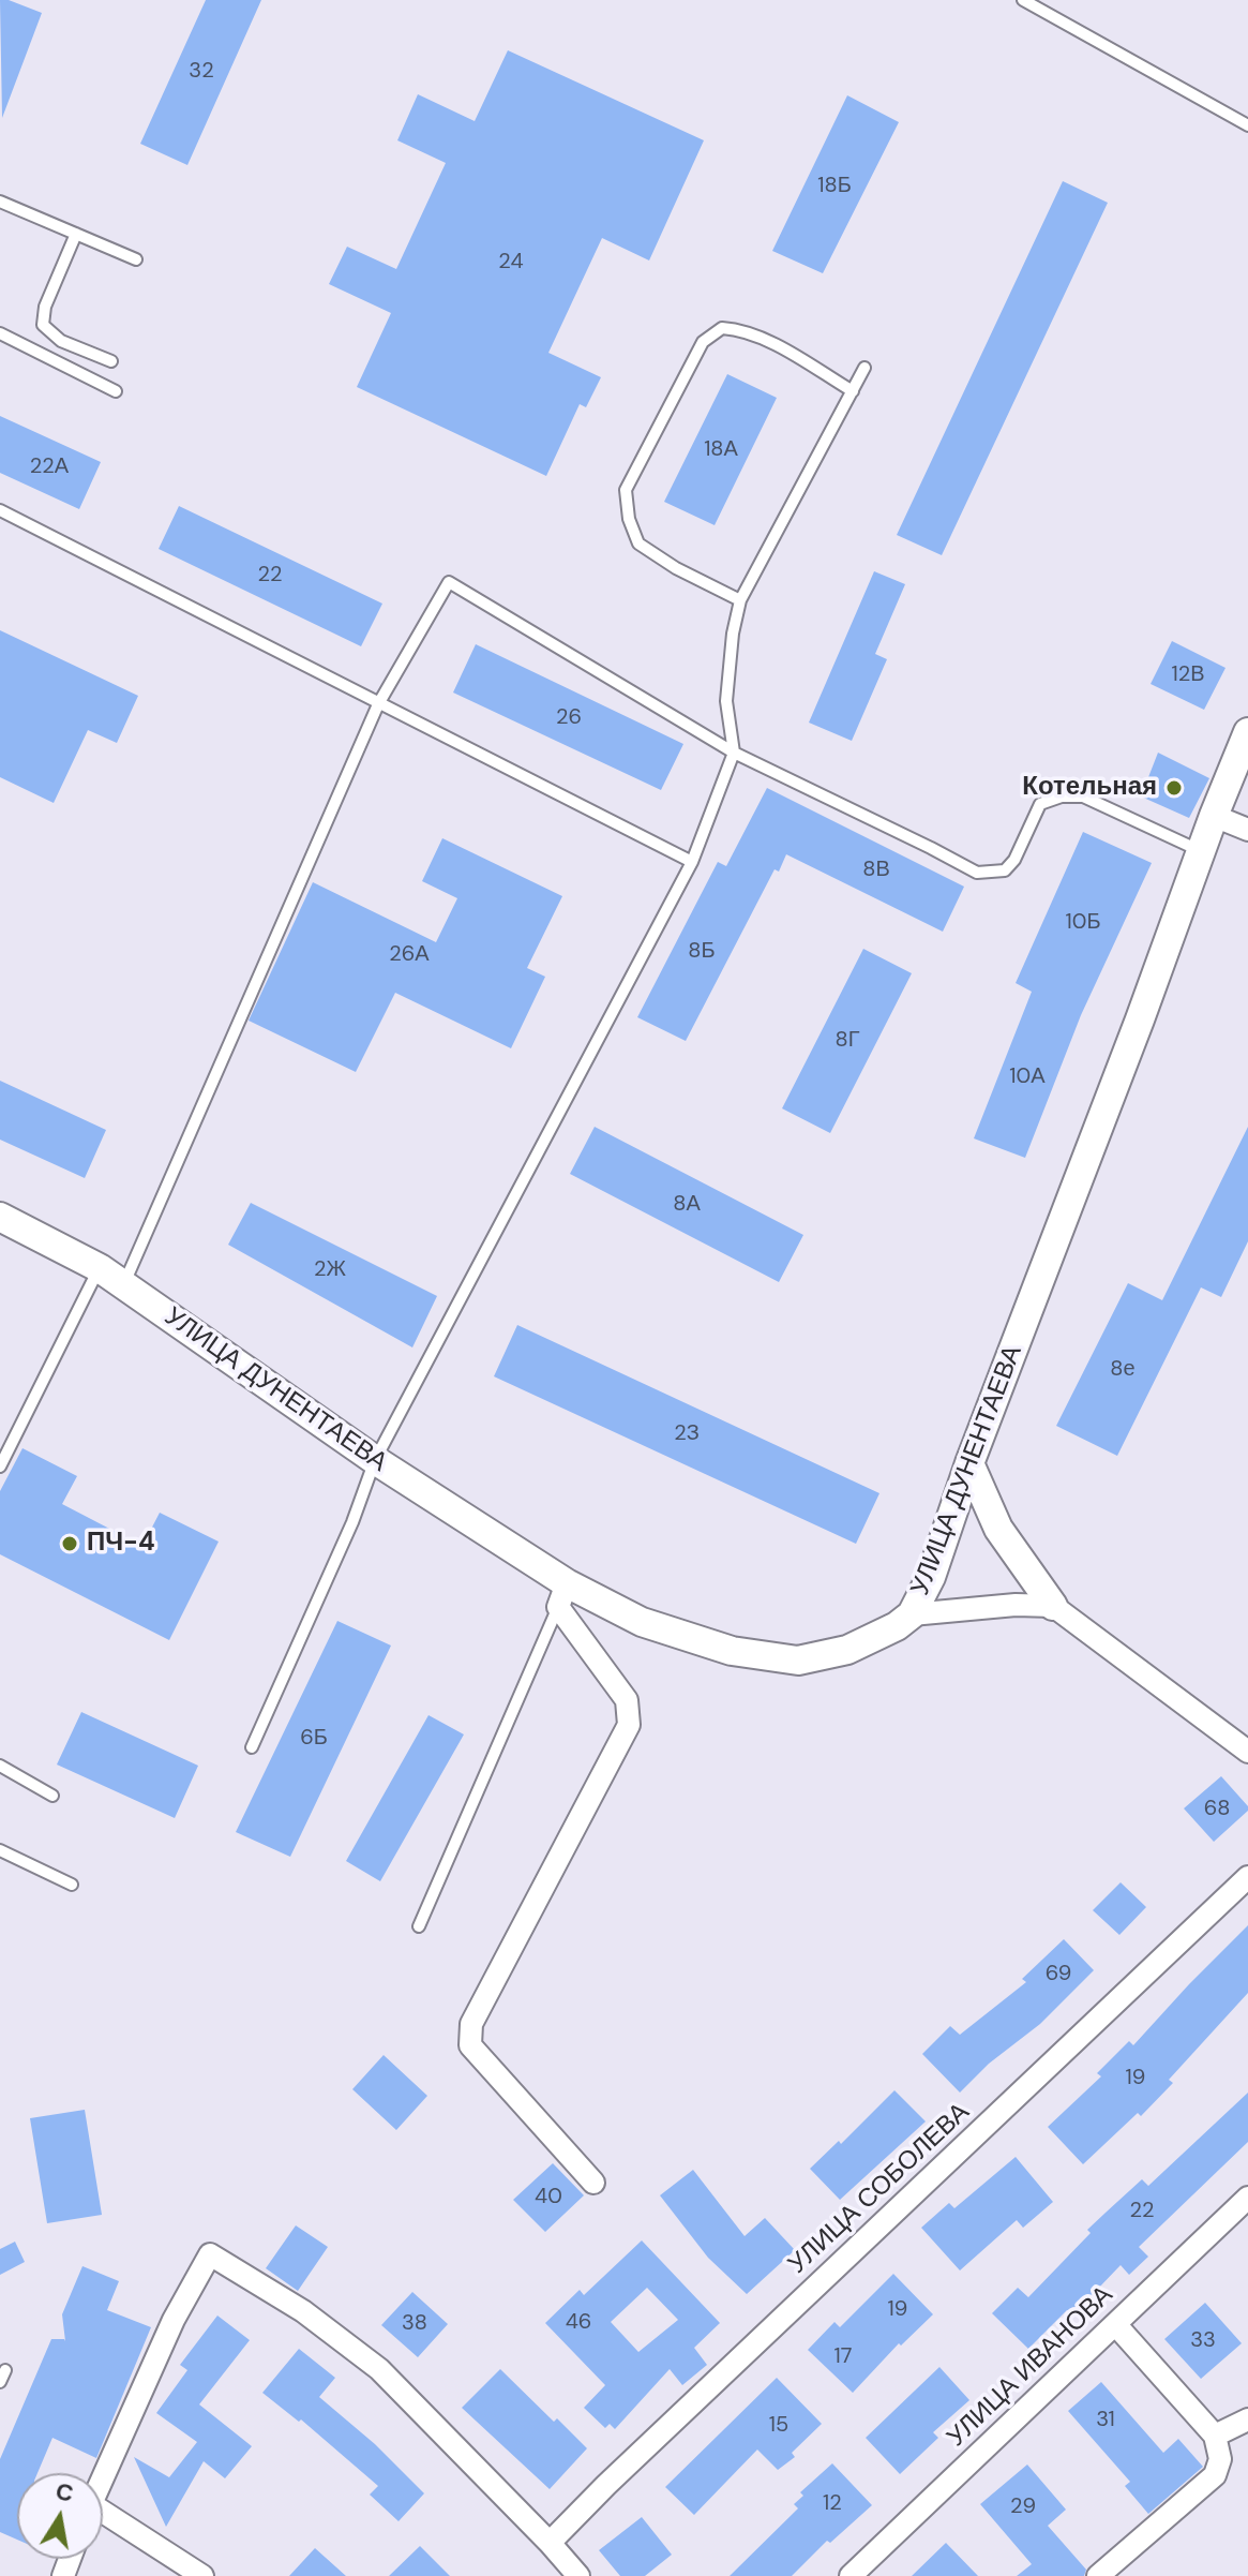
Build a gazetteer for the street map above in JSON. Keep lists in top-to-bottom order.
{
  "streets": {
    "street": ["УЛИЦА ДУНЕНТАЕВА", "УЛИЦА СОБОЛЕВА", "УЛИЦА ИВАНОВА"]
  },
  "places": ["Котельная", "ПЧ-4"],
  "house_numbers": [
    "32",
    "18Б",
    "24",
    "18А",
    "22А",
    "22",
    "12В",
    "26",
    "8В",
    "10Б",
    "8Б",
    "26А",
    "8Г",
    "10А",
    "8А",
    "2Ж",
    "8е",
    "2З",
    "6Б",
    "68",
    "69",
    "19",
    "40",
    "22",
    "19",
    "46",
    "38",
    "33",
    "17",
    "31",
    "15",
    "12",
    "29"
  ],
  "north": "top"
}
